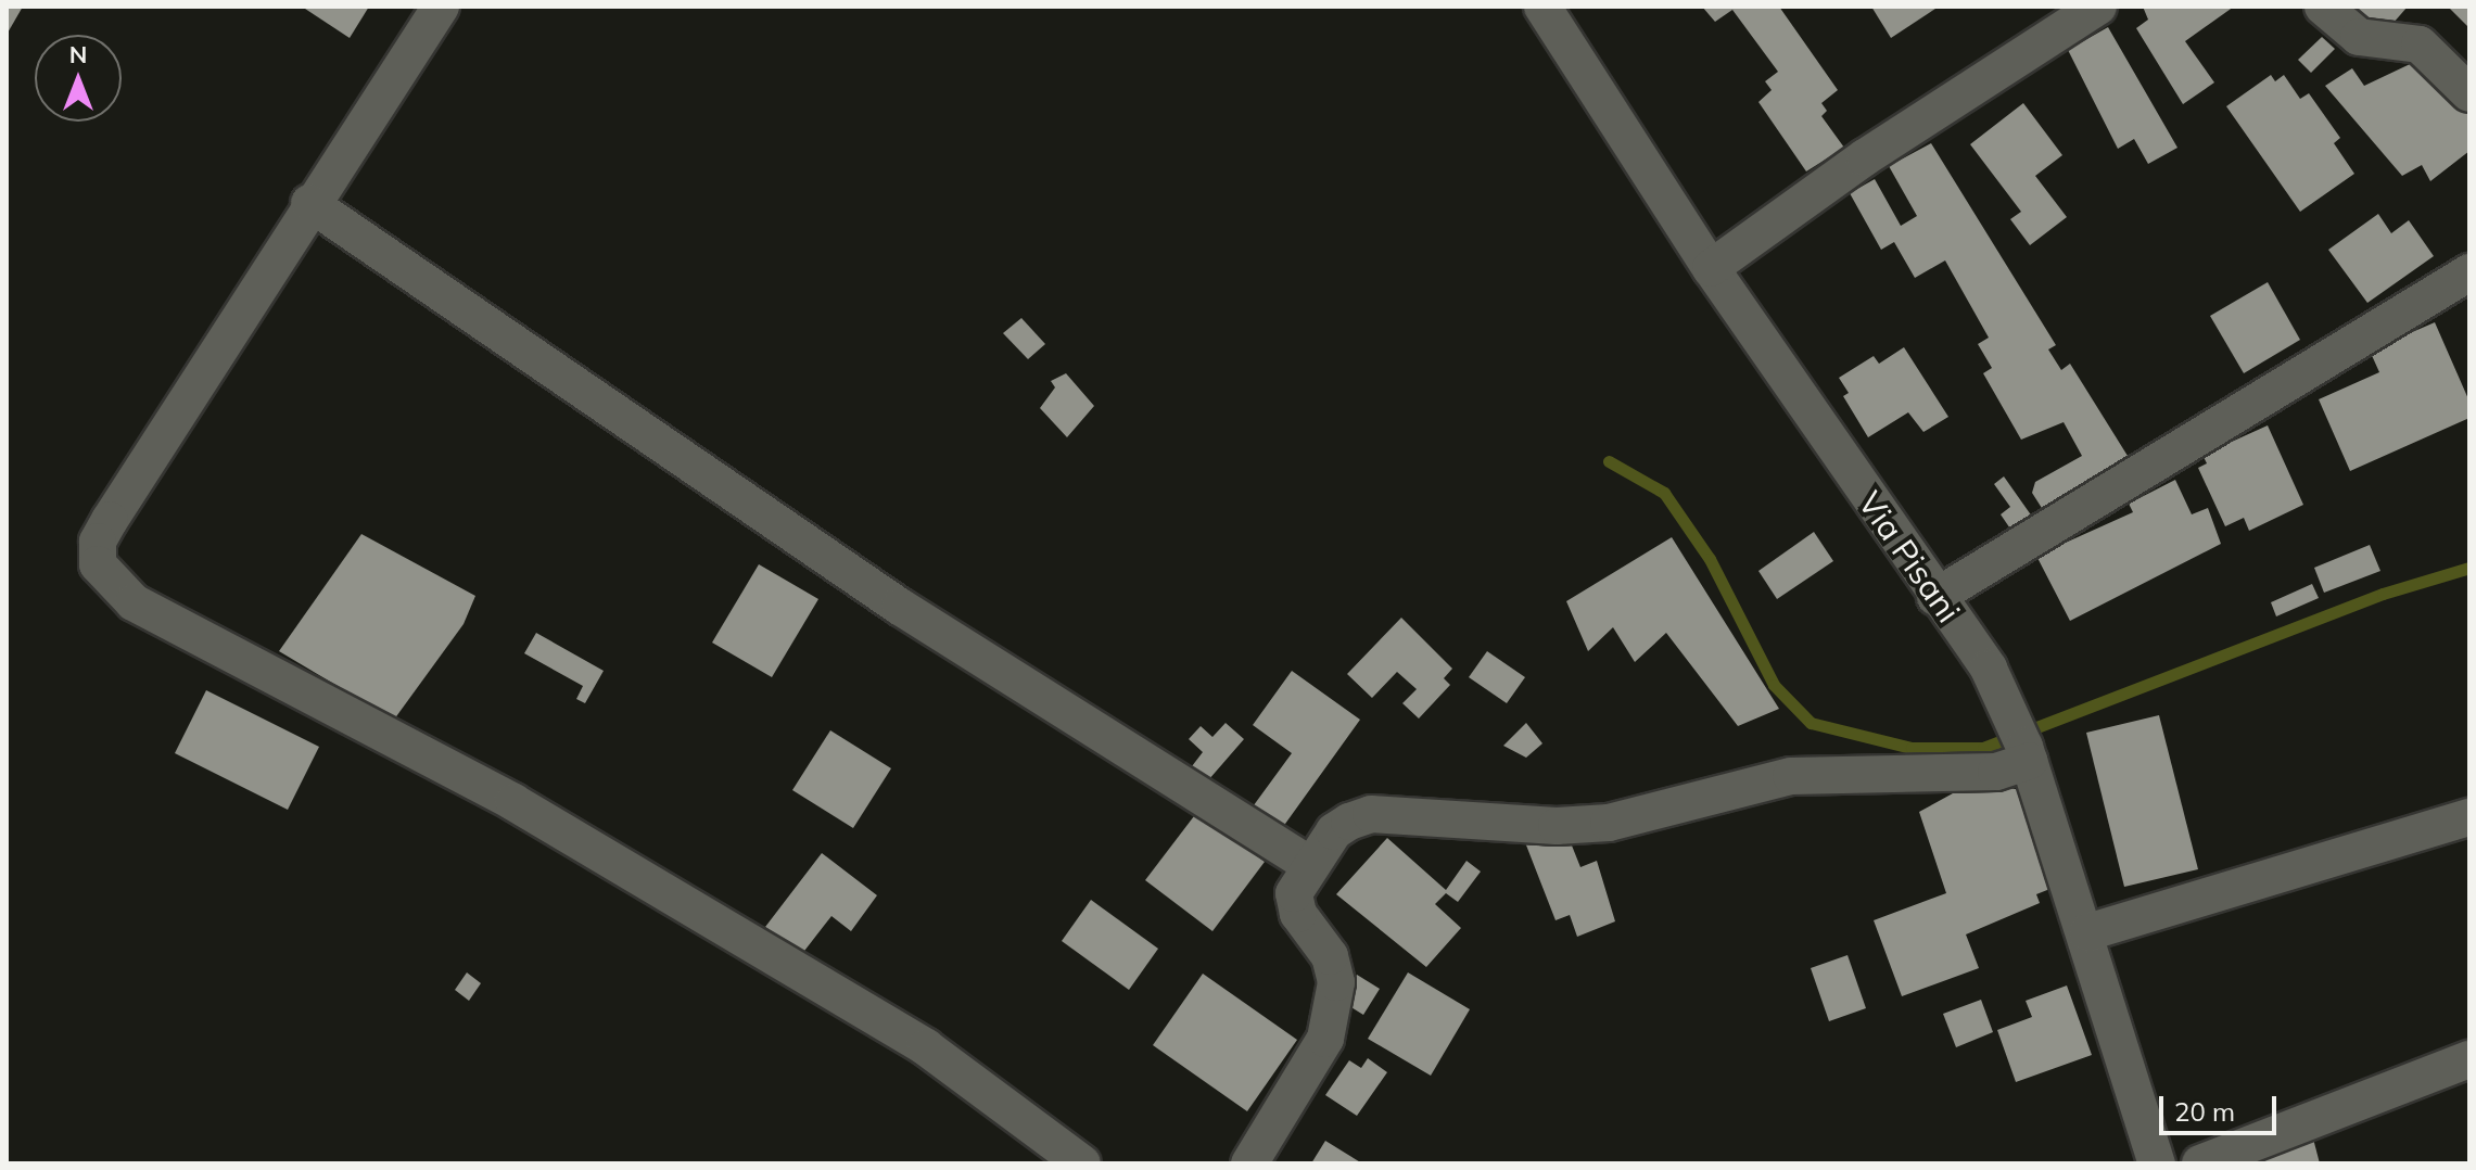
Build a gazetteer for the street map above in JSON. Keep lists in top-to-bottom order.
{
  "streets": {
    "street": ["Via Pisani"]
  },
  "scale_bar": "20 m",
  "north": "top"
}
